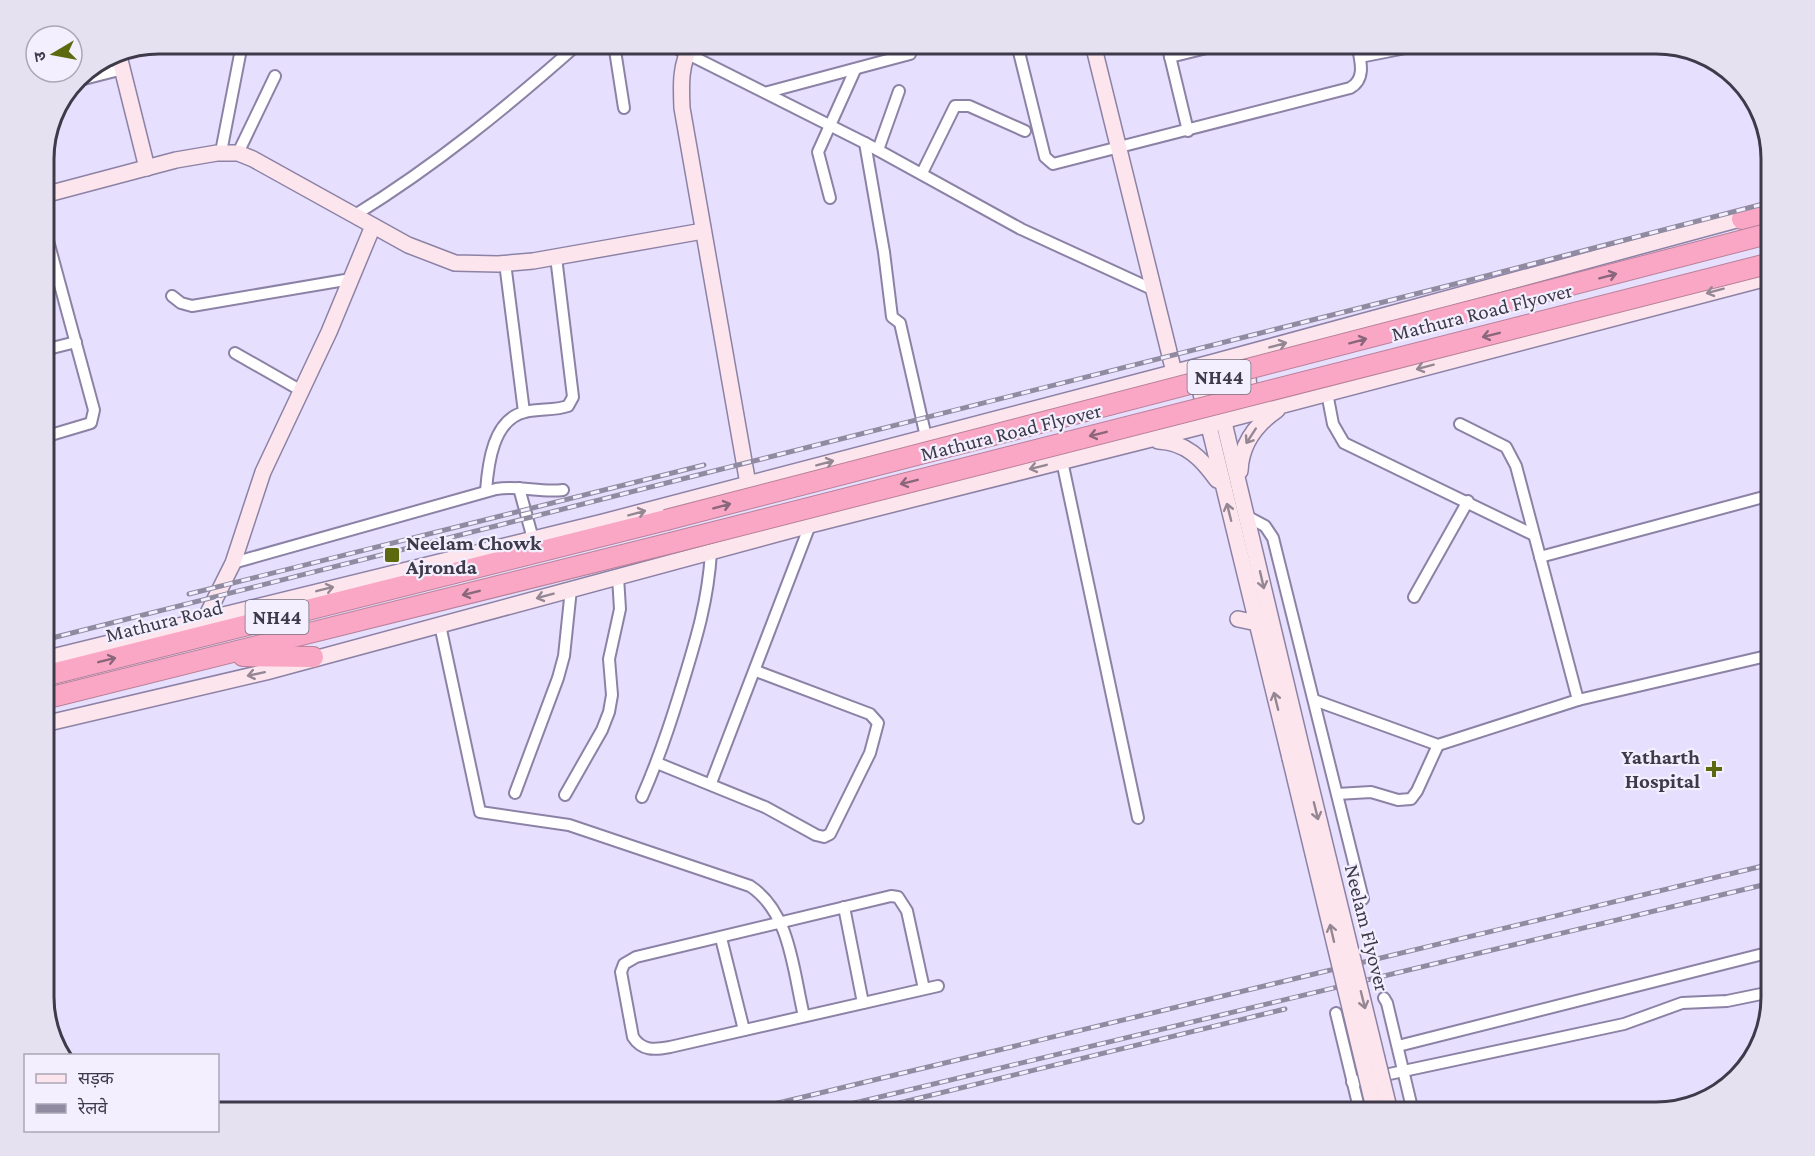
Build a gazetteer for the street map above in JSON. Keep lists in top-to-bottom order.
{
  "streets": {
    "highway": ["Mathura Road Flyover", "NH44", "Mathura Road"],
    "main road": ["Neelam Flyover"]
  },
  "crossings": [
    ["Mathura Road Flyover", "NH44"],
    ["Mathura Road Flyover", "Mathura Road"]
  ],
  "places": {
    "transit": ["Neelam Chowk Ajronda"],
    "health": ["Yatharth Hospital"]
  },
  "legend": ["सड़क", "रेलवे"],
  "north": "left"
}
